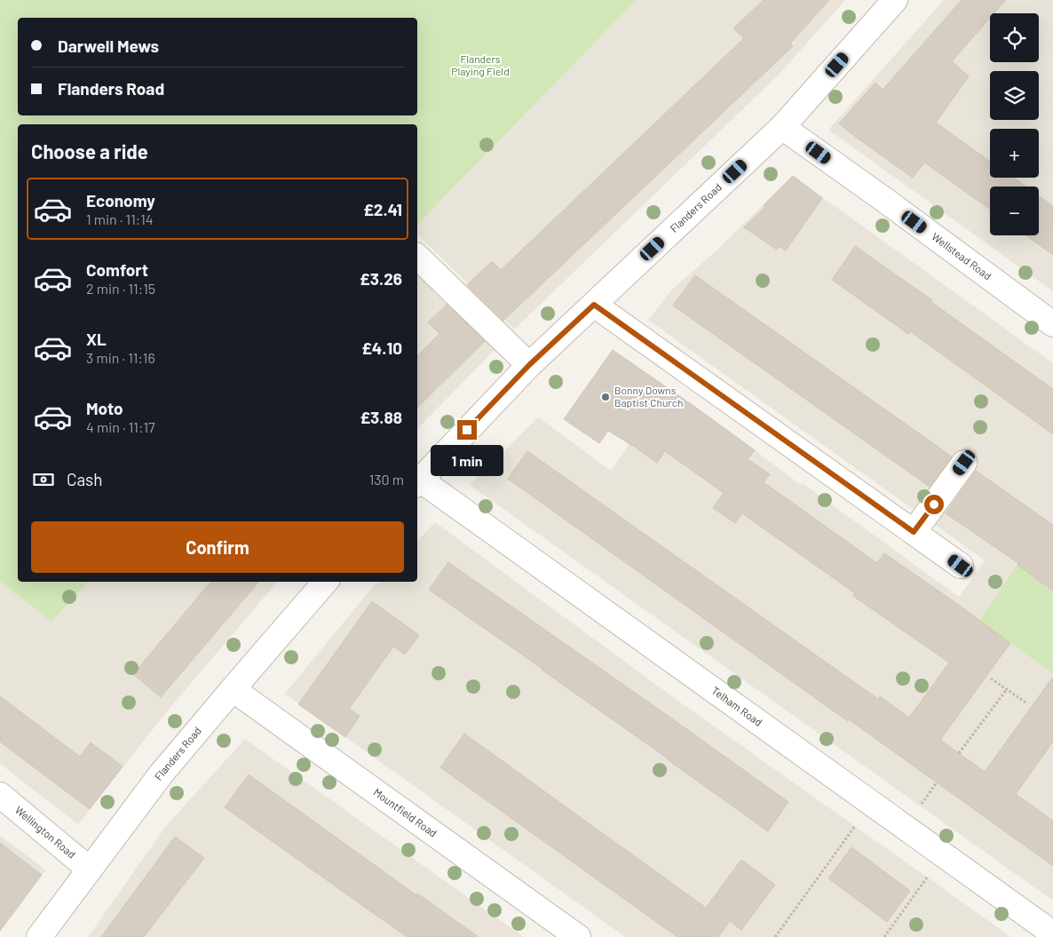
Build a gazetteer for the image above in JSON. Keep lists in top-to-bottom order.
{
  "streets": {
    "street": [
      "Flanders Road",
      "Wellstead Road",
      "Telham Road",
      "Mountfield Road",
      "Wellington Road"
    ]
  },
  "crossings": [
    ["Flanders Road", "Wellstead Road"],
    ["Flanders Road", "Telham Road"],
    ["Flanders Road", "Mountfield Road"],
    ["Flanders Road", "Wellington Road"]
  ],
  "parks": ["Flanders Playing Field"],
  "places": ["Bonny Downs Baptist Church"],
  "page": {
    "map_buttons": ["+", "−"],
    "banner": ["Darwell Mews", "Flanders Road"],
    "heading": "Choose a ride",
    "list": [
      {
        "name": "Economy",
        "note": "1 min · 11:14",
        "value": "£2.41"
      },
      {
        "name": "Comfort",
        "note": "2 min · 11:15",
        "value": "£3.26"
      },
      {
        "name": "XL",
        "note": "3 min · 11:16",
        "value": "£4.10"
      },
      {
        "name": "Moto",
        "note": "4 min · 11:17",
        "value": "£3.88"
      }
    ],
    "bubble": "1 min",
    "pay": ["Cash", "130 m"],
    "buttons": "Confirm"
  }
}
